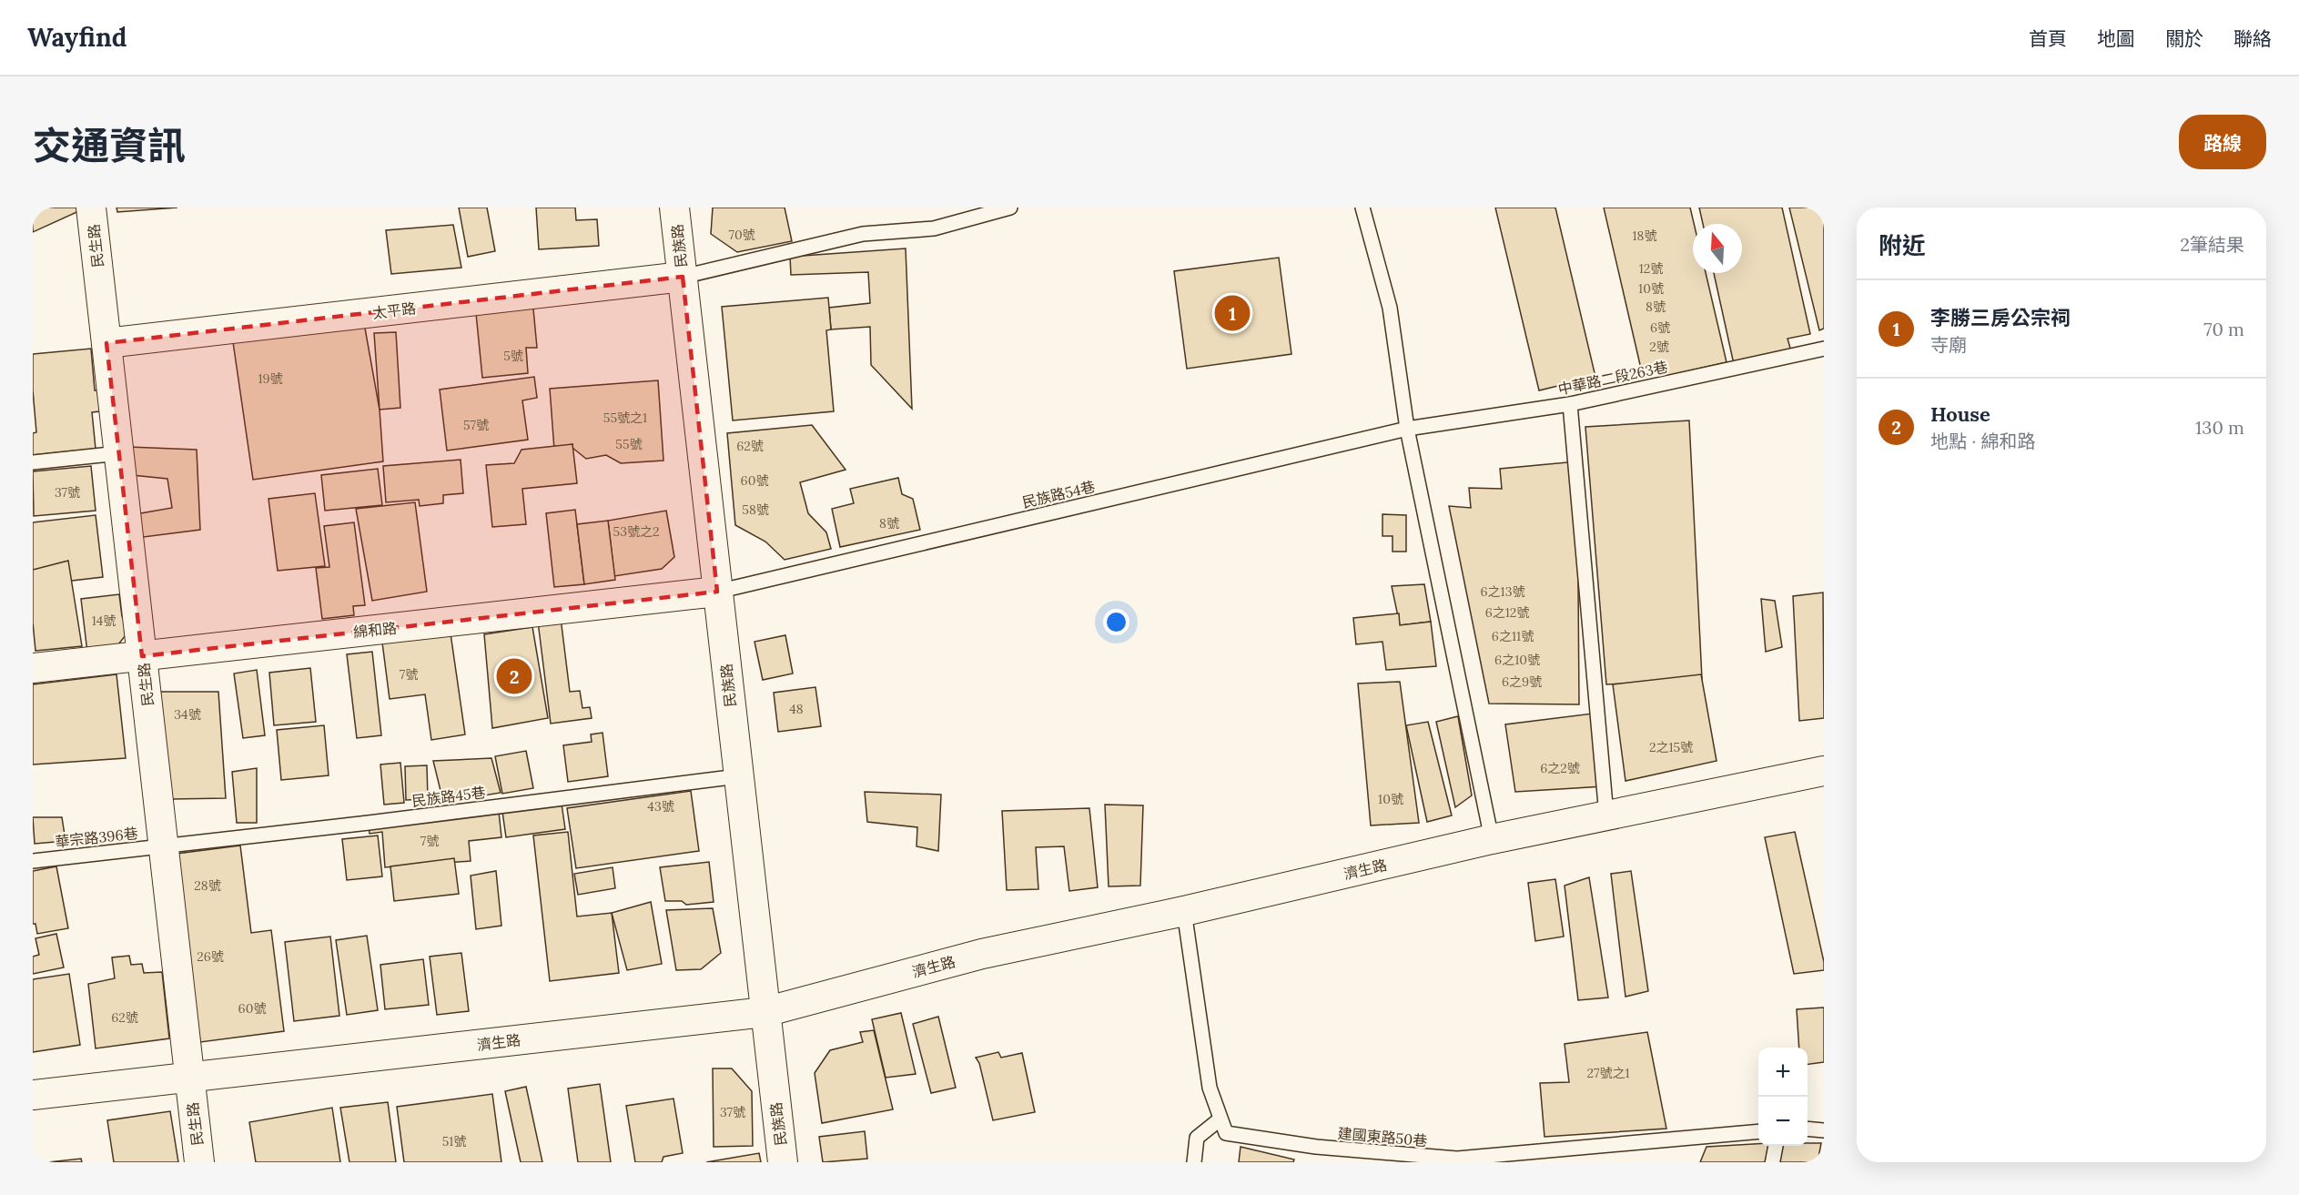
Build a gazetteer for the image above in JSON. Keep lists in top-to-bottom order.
{
  "streets": {
    "street": [
      "民生路",
      "民族路",
      "太平路",
      "綿和路",
      "濟生路"
    ],
    "lane": [
      "中華路二段263巷",
      "民族路54巷",
      "民族路45巷",
      "華宗路396巷",
      "建國東路50巷"
    ]
  },
  "crossings": [
    ["民生路", "太平路"],
    ["民生路", "綿和路"],
    ["民生路", "民族路45巷"],
    ["民生路", "華宗路396巷"],
    ["民生路", "濟生路"],
    ["民族路", "太平路"],
    ["民族路", "民族路54巷"],
    ["民族路", "綿和路"],
    ["民族路", "民族路45巷"],
    ["民族路", "濟生路"],
    ["中華路二段263巷", "民族路54巷"],
    ["民族路54巷", "綿和路"],
    ["民族路45巷", "華宗路396巷"]
  ],
  "house_numbers": [
    "70號",
    "18號",
    "12號",
    "10號",
    "8號",
    "6號",
    "2號",
    "5號",
    "19號",
    "55號之1",
    "57號",
    "55號",
    "62號",
    "60號",
    "37號",
    "58號",
    "8號",
    "53號之2",
    "6之13號",
    "6之12號",
    "14號",
    "6之11號",
    "6之10號",
    "7號",
    "6之9號",
    "48",
    "34號",
    "2之15號",
    "6之2號",
    "10號",
    "43號",
    "7號",
    "28號",
    "26號",
    "60號",
    "62號",
    "27號之1",
    "37號",
    "51號"
  ],
  "north": "top",
  "page": {
    "header": "Wayfind",
    "nav": [
      "首頁",
      "地圖",
      "關於",
      "聯絡"
    ],
    "title": "交通資訊",
    "buttons": "路線",
    "heading": ["附近", "2筆結果"],
    "list": [
      {
        "mark": "1",
        "name": "李勝三房公宗祠",
        "note": "寺廟",
        "value": "70 m"
      },
      {
        "mark": "2",
        "name": "House",
        "note": "地點 · 綿和路",
        "value": "130 m"
      }
    ],
    "pins": ["1", "2"],
    "map_buttons": ["+", "−"]
  }
}
